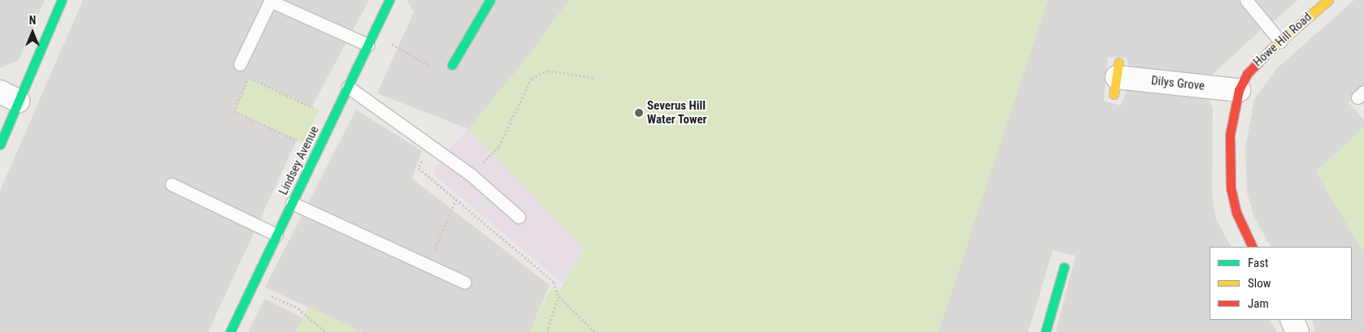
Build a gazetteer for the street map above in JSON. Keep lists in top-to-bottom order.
{
  "streets": {
    "street": ["Howe Hill Road", "Dilys Grove", "Lindsey Avenue"]
  },
  "crossings": [
    ["Howe Hill Road", "Dilys Grove"]
  ],
  "places": ["Severus Hill Water Tower"],
  "legend": ["Fast", "Slow", "Jam"],
  "north": "top"
}
